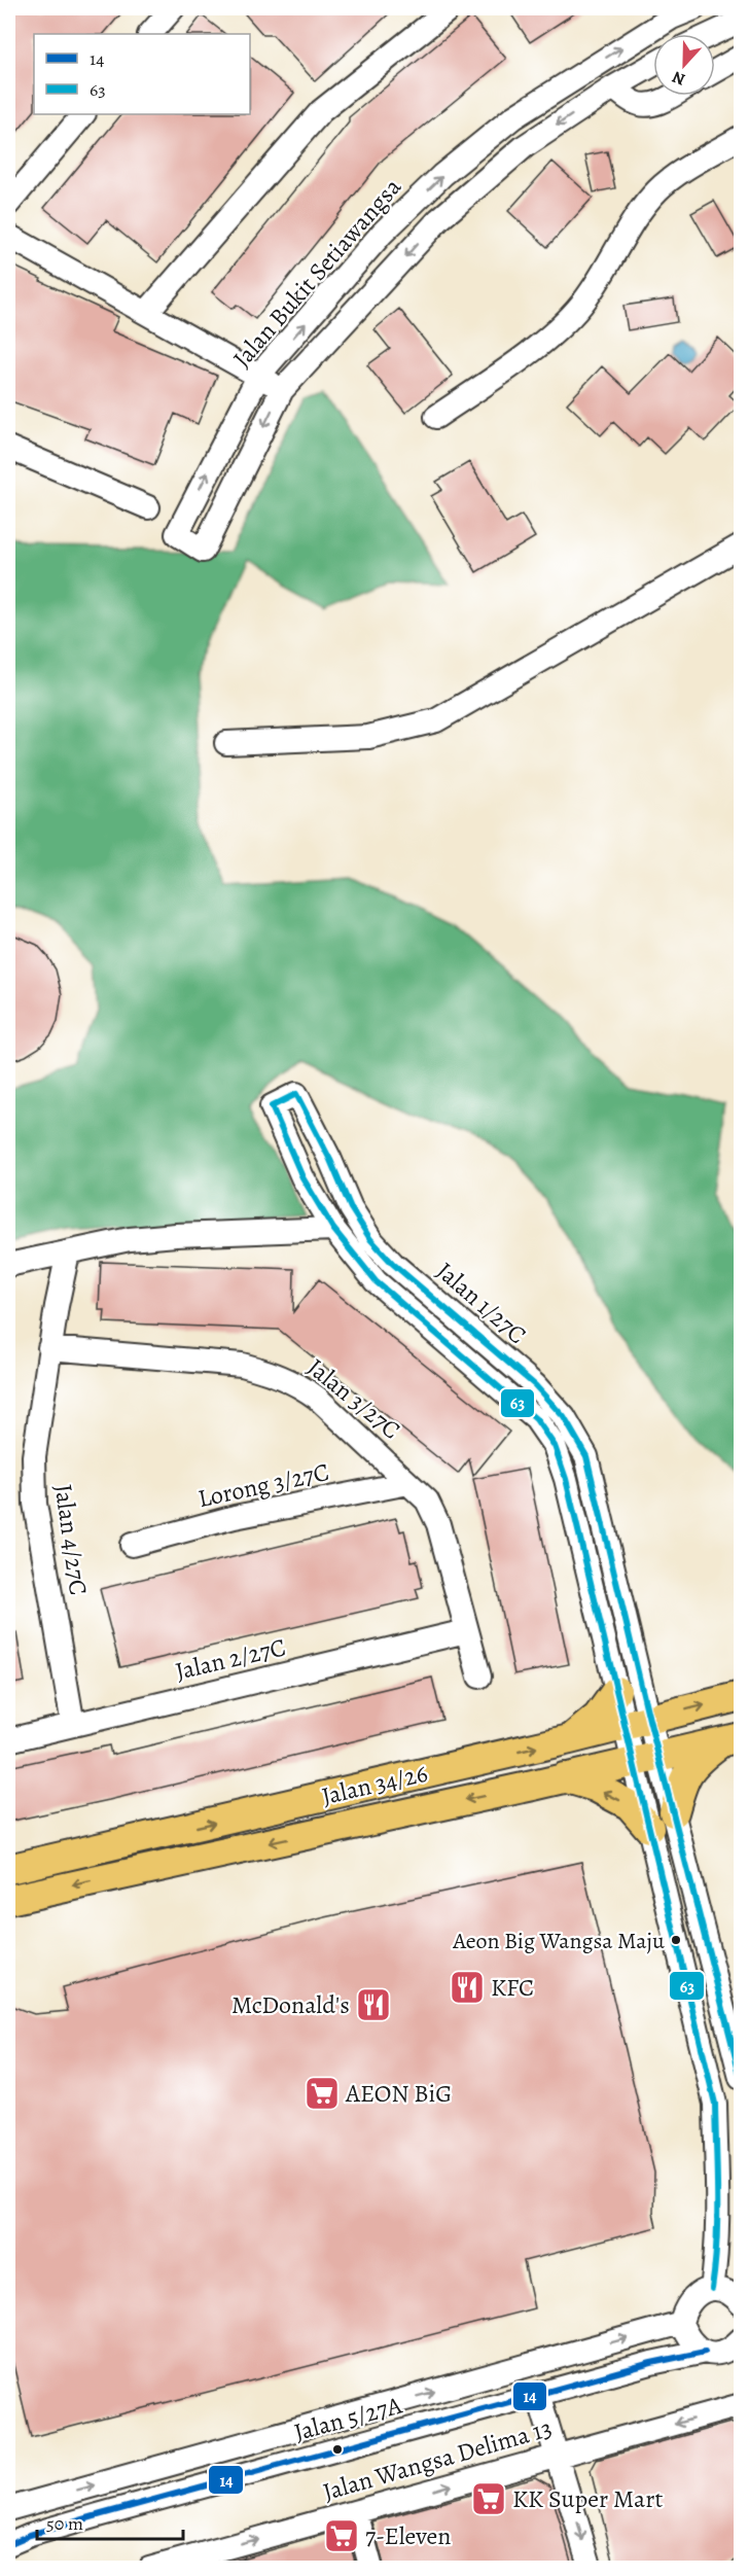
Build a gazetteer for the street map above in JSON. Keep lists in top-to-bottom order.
{
  "streets": {
    "main road": ["Jalan 34/26"],
    "street": [
      "Jalan Bukit Setiawangsa",
      "Jalan 1/27C",
      "Jalan 3/27C",
      "Lorong 3/27C",
      "Jalan 4/27C",
      "Jalan 2/27C",
      "Jalan 5/27A",
      "Jalan Wangsa Delima 13"
    ]
  },
  "crossings": [
    ["Jalan 1/27C", "Jalan 34/26"],
    ["Jalan 3/27C", "Lorong 3/27C"],
    ["Jalan 3/27C", "Jalan 4/27C"],
    ["Jalan 3/27C", "Jalan 2/27C"],
    ["Jalan 4/27C", "Jalan 2/27C"]
  ],
  "places": {
    "other": ["Aeon Big Wangsa Maju"],
    "restaurant": ["KFC", "McDonald's"],
    "supermarket": ["AEON BiG", "KK Super Mart", "7-Eleven"]
  },
  "lines": ["transit line 63", "transit line 14"],
  "legend": ["14", "63"],
  "scale_bar": "50 m",
  "north": "bottom"
}
